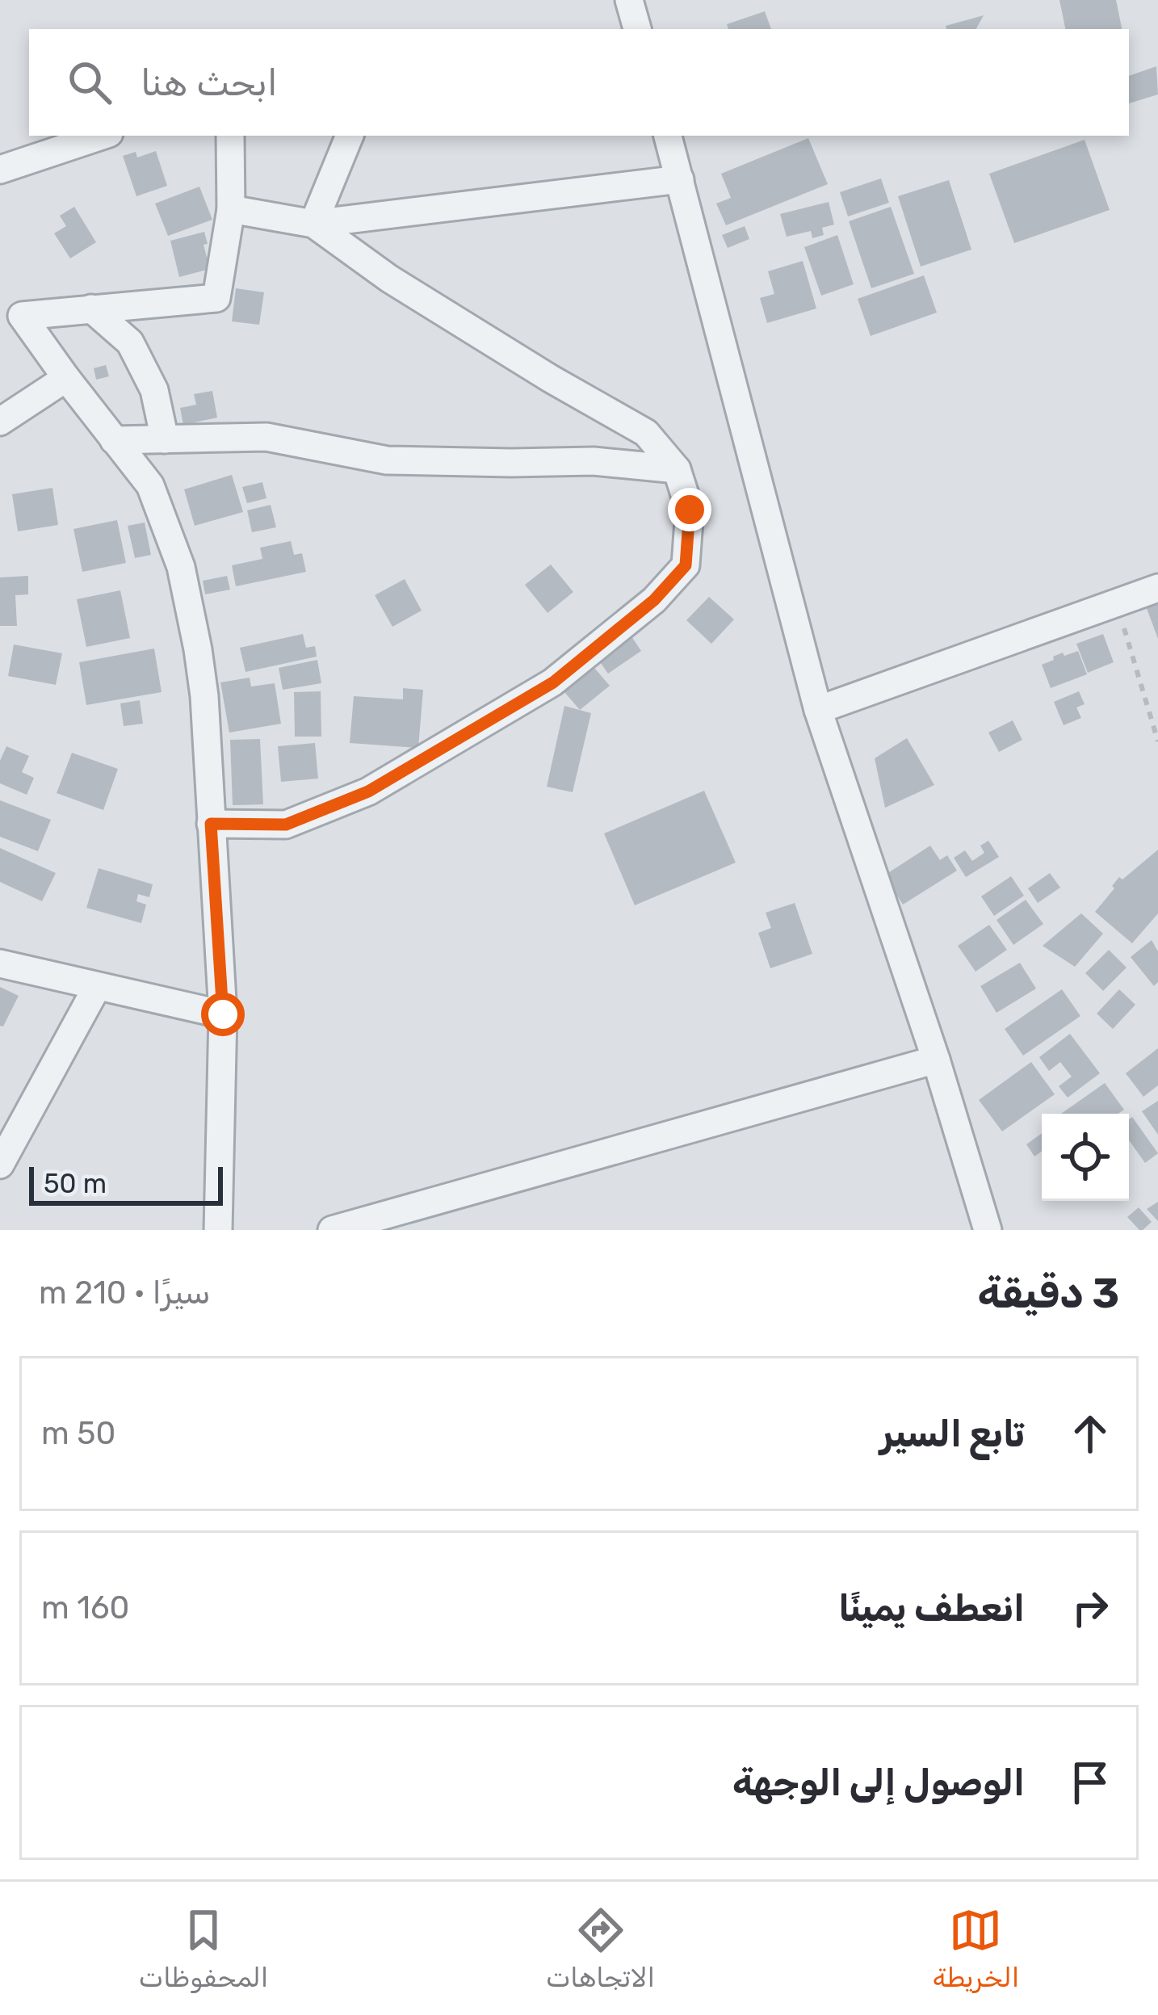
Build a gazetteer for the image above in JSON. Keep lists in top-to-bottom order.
{
  "scale_bar": "50 m",
  "page": {
    "search": "ابحث هنا",
    "scale": "50 m",
    "heading": ["3 دقيقة", "سيرًا · 210 m"],
    "list": [
      ["تابع السير", "50 m"],
      ["انعطف يمينًا", "160 m"],
      "الوصول إلى الوجهة"
    ],
    "nav": ["الخريطة", "الاتجاهات", "المحفوظات"]
  }
}
